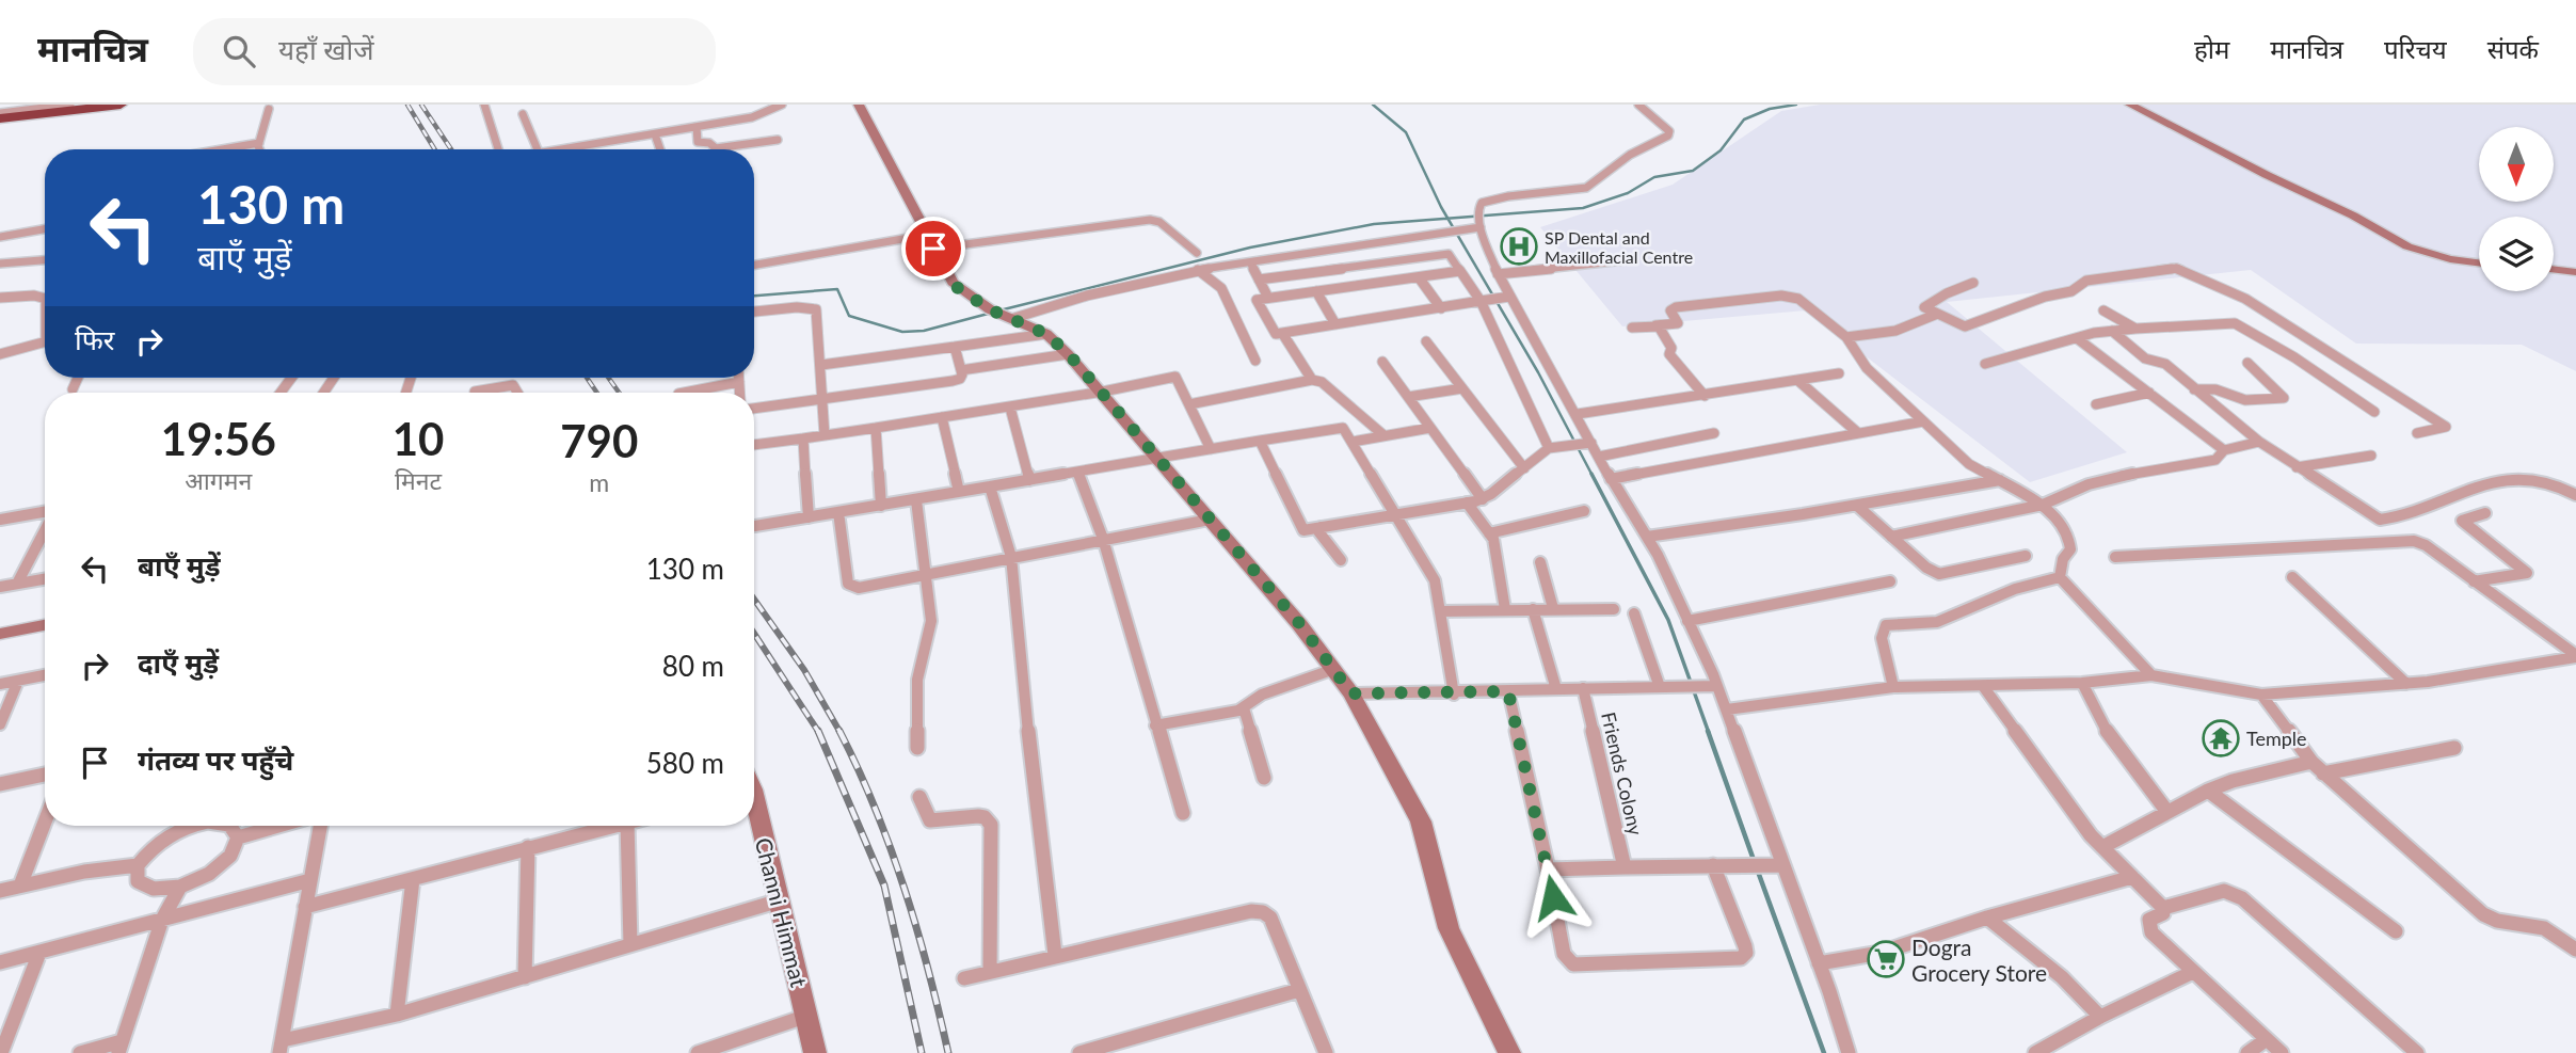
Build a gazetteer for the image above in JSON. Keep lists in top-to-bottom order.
{
  "streets": {
    "main road": ["Channi Himmat"],
    "street": ["Friends Colony"]
  },
  "places": {
    "hospital": ["SP Dental and Maxillofacial Centre"],
    "temple": ["Temple"],
    "supermarket": ["Dogra Grocery Store"]
  },
  "north": "bottom",
  "page": {
    "header": "मानचित्र",
    "search": "यहाँ खोजें",
    "nav": [
      "होम",
      "मानचित्र",
      "परिचय",
      "संपर्क"
    ],
    "turn": ["130 m", "बाएँ मुड़ें"],
    "then": "फिर",
    "eta": [
      "19:56",
      "आगमन",
      "10",
      "मिनट",
      "790",
      "m"
    ],
    "list": [
      {
        "name": "बाएँ मुड़ें",
        "value": "130 m"
      },
      {
        "name": "दाएँ मुड़ें",
        "value": "80 m"
      },
      {
        "name": "गंतव्य पर पहुँचे",
        "value": "580 m"
      }
    ]
  }
}
